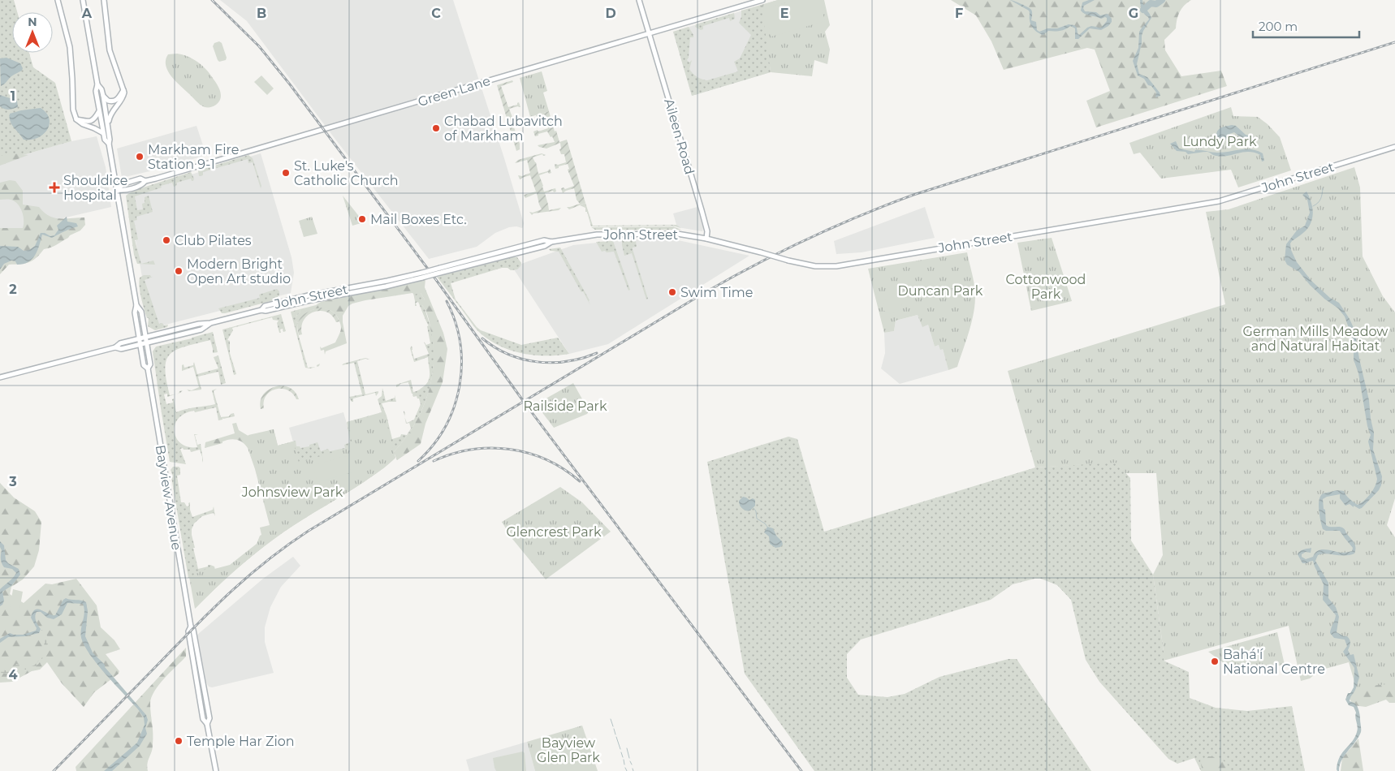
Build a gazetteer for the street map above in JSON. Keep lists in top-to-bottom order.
{
  "streets": {
    "main road": [
      "Green Lane",
      "Aileen Road",
      "John Street",
      "Bayview Avenue"
    ]
  },
  "crossings": [
    ["Green Lane", "Aileen Road"],
    ["Green Lane", "Bayview Avenue"],
    ["Aileen Road", "John Street"],
    ["John Street", "Bayview Avenue"]
  ],
  "parks": [
    "Lundy Park",
    "Cottonwood Park",
    "Duncan Park",
    "German Mills Meadow and Natural Habitat",
    "Railside Park",
    "Johnsview Park",
    "Glencrest Park",
    "Bayview Glen Park"
  ],
  "places": {
    "other": [
      "Chabad Lubavitch of Markham",
      "Markham Fire Station 9-1",
      "St. Luke's Catholic Church",
      "Mail Boxes Etc.",
      "Club Pilates",
      "Modern Bright Open Art studio",
      "Swim Time",
      "Bahá'í National Centre",
      "Temple Har Zion"
    ],
    "health": ["Shouldice Hospital"]
  },
  "scale_bar": "200 m",
  "north": "top",
  "grid": {
    "columns": [
      "A",
      "B",
      "C",
      "D",
      "E",
      "F",
      "G"
    ],
    "rows": [
      "1",
      "2",
      "3",
      "4"
    ]
  }
}
